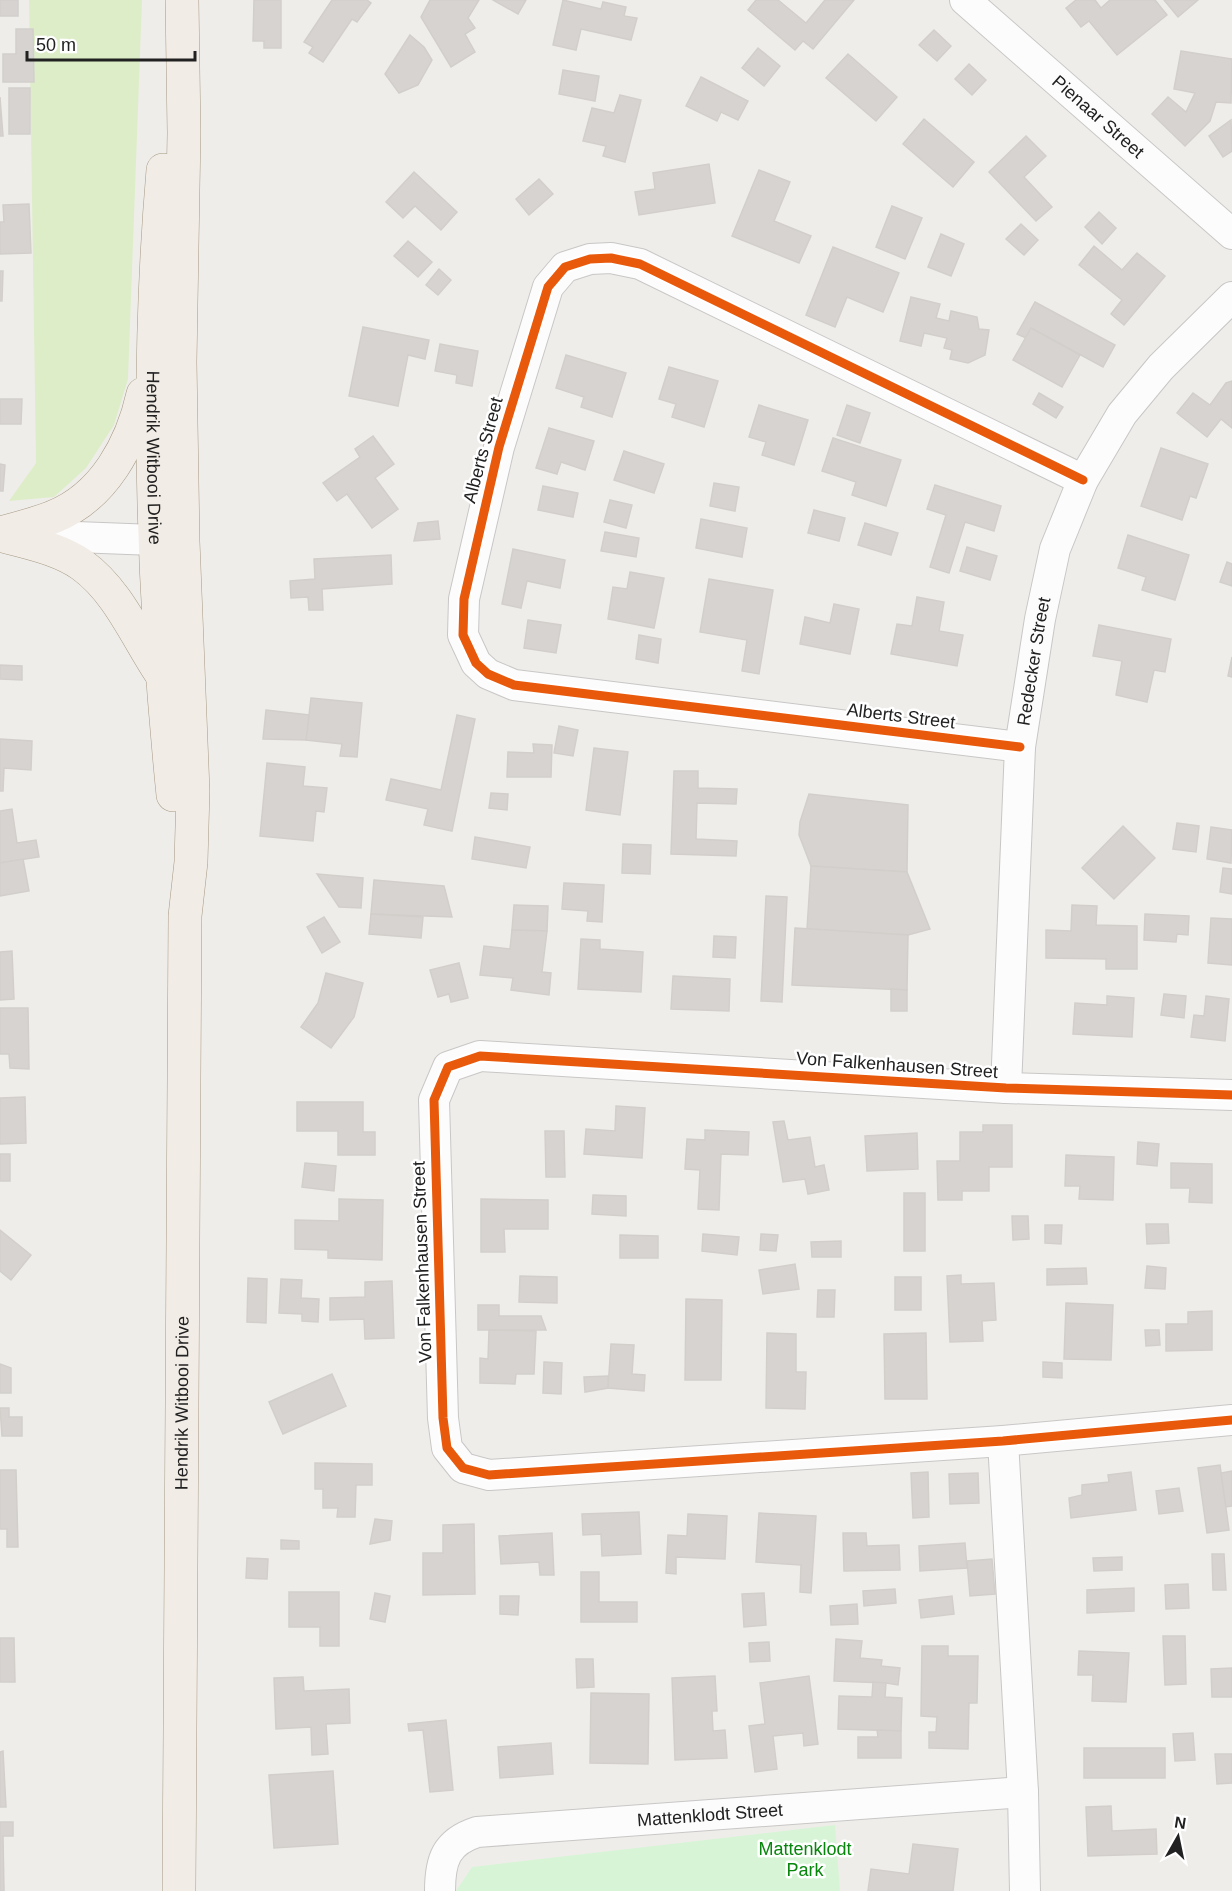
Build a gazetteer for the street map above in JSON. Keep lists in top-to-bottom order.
{
  "streets": {
    "main road": ["Hendrik Witbooi Drive"],
    "street": [
      "Pienaar Street",
      "Alberts Street",
      "Redecker Street",
      "Von Falkenhausen Street",
      "Mattenklodt Street"
    ]
  },
  "crossings": [
    ["Alberts Street", "Redecker Street"],
    ["Redecker Street", "Von Falkenhausen Street"]
  ],
  "parks": ["Mattenklodt Park"],
  "scale_bar": "50 m",
  "north": "top"
}
